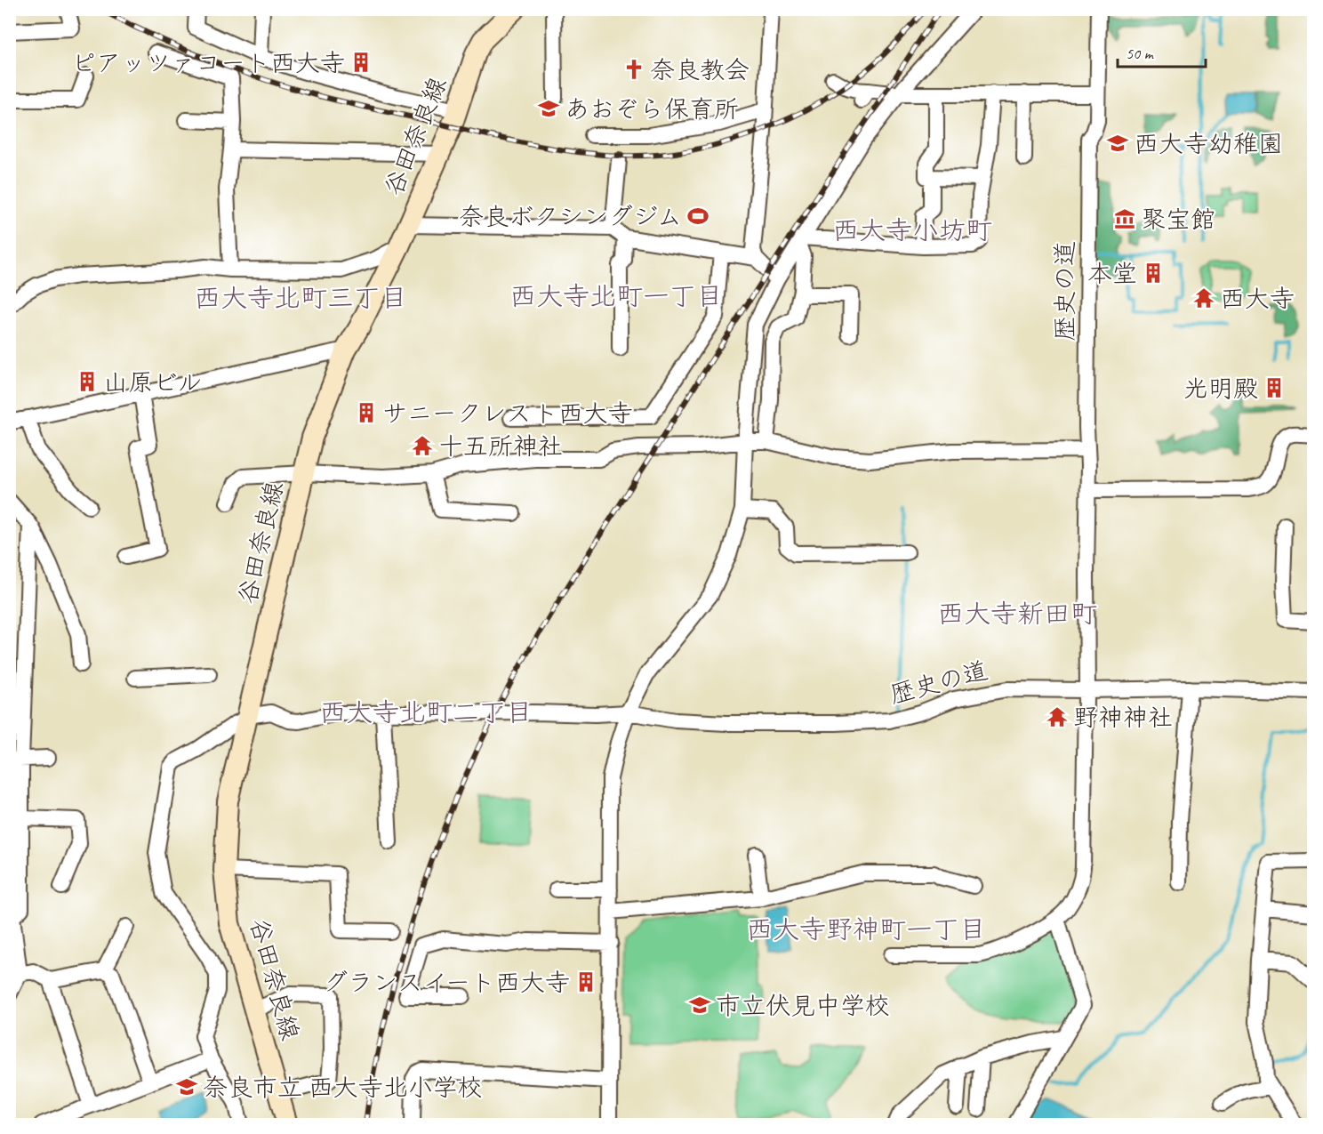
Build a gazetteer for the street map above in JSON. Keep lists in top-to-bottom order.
{
  "streets": {
    "main road": ["谷田奈良線"],
    "street": ["歴史の道"]
  },
  "crossings": [
    ["谷田奈良線", "歴史の道"]
  ],
  "districts": [
    "西大寺小坊町",
    "西大寺北町一丁目",
    "西大寺北町三丁目",
    "西大寺新田町",
    "西大寺北町二丁目",
    "西大寺野神町一丁目"
  ],
  "places": {
    "building": [
      "ピアッツァコート西大寺",
      "本堂",
      "山原ビル",
      "光明殿",
      "サニークレスト西大寺",
      "グランスイート西大寺"
    ],
    "church": ["奈良教会"],
    "school or university": [
      "あおぞら保育所",
      "西大寺幼稚園",
      "市立伏見中学校",
      "奈良市立 西大寺北小学校"
    ],
    "sports": ["奈良ボクシングジム"],
    "museum": ["聚宝館"],
    "temple": ["西大寺", "十五所神社", "野神神社"]
  },
  "scale_bar": "50 m"
}
